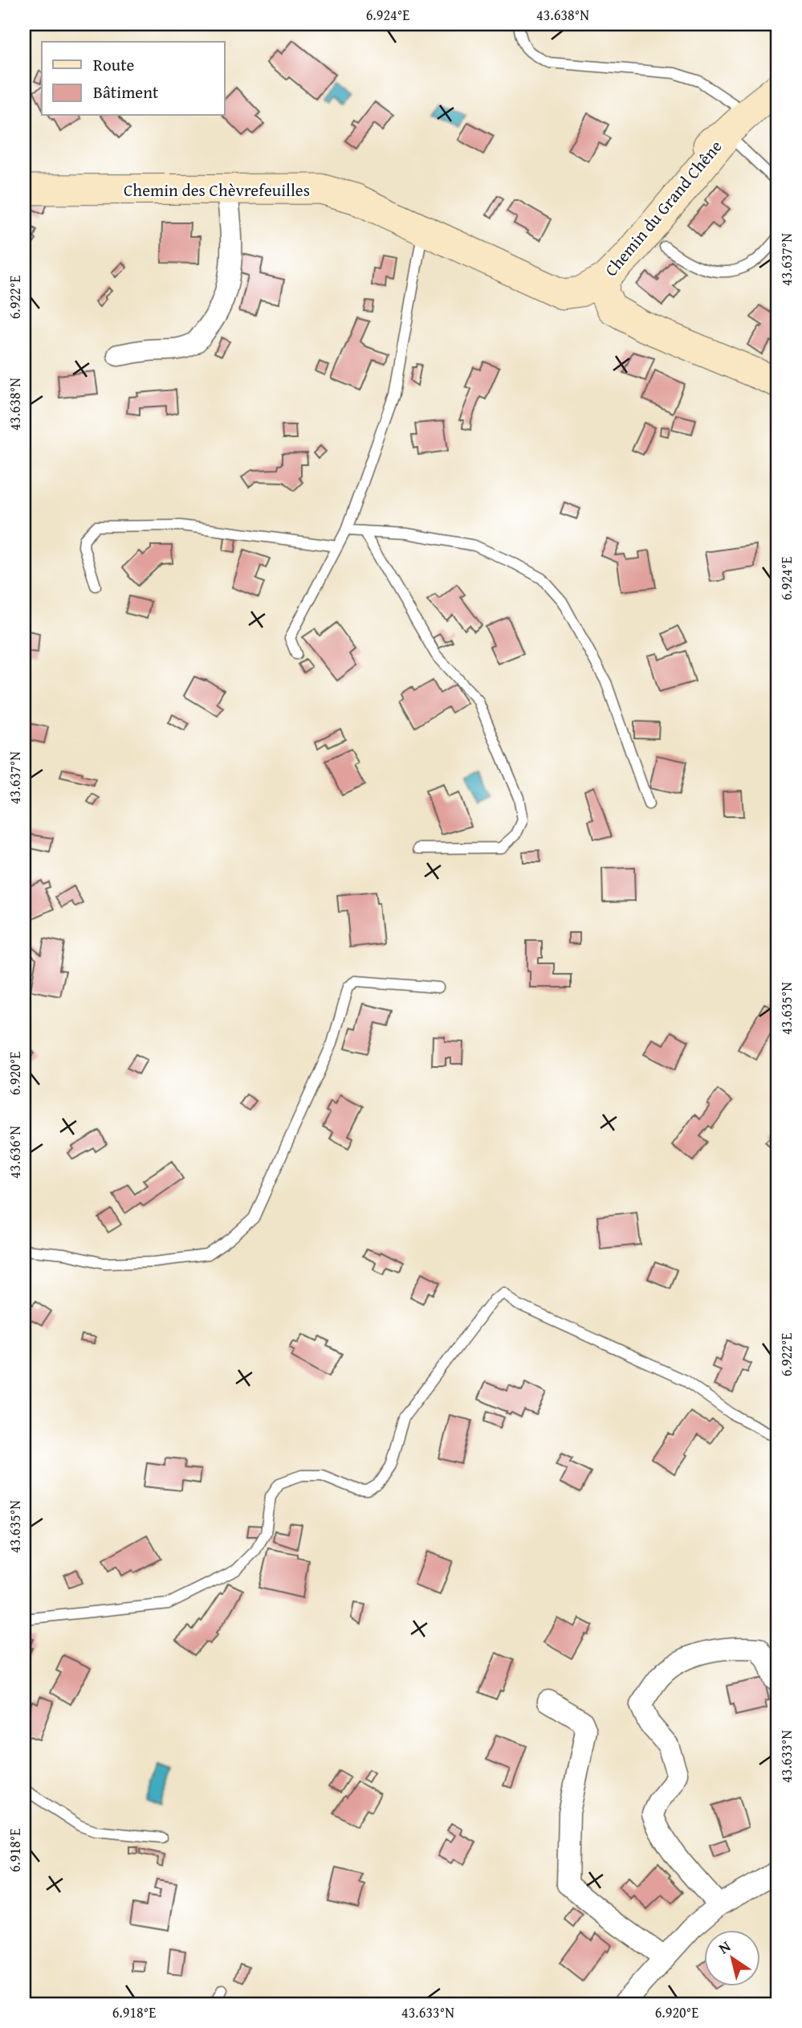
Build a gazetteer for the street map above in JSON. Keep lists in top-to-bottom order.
{
  "streets": {
    "main road": ["Chemin des Chèvrefeuilles", "Chemin du Grand Chêne"]
  },
  "crossings": [
    ["Chemin des Chèvrefeuilles", "Chemin du Grand Chêne"]
  ],
  "legend": ["Route", "Bâtiment"],
  "north": "top left",
  "coordinates": [
    "6.924°E",
    "43.638°N",
    "43.637°N",
    "6.922°E",
    "43.635°N",
    "6.920°E",
    "43.636°N",
    "43.633°N",
    "6.918°E"
  ]
}
